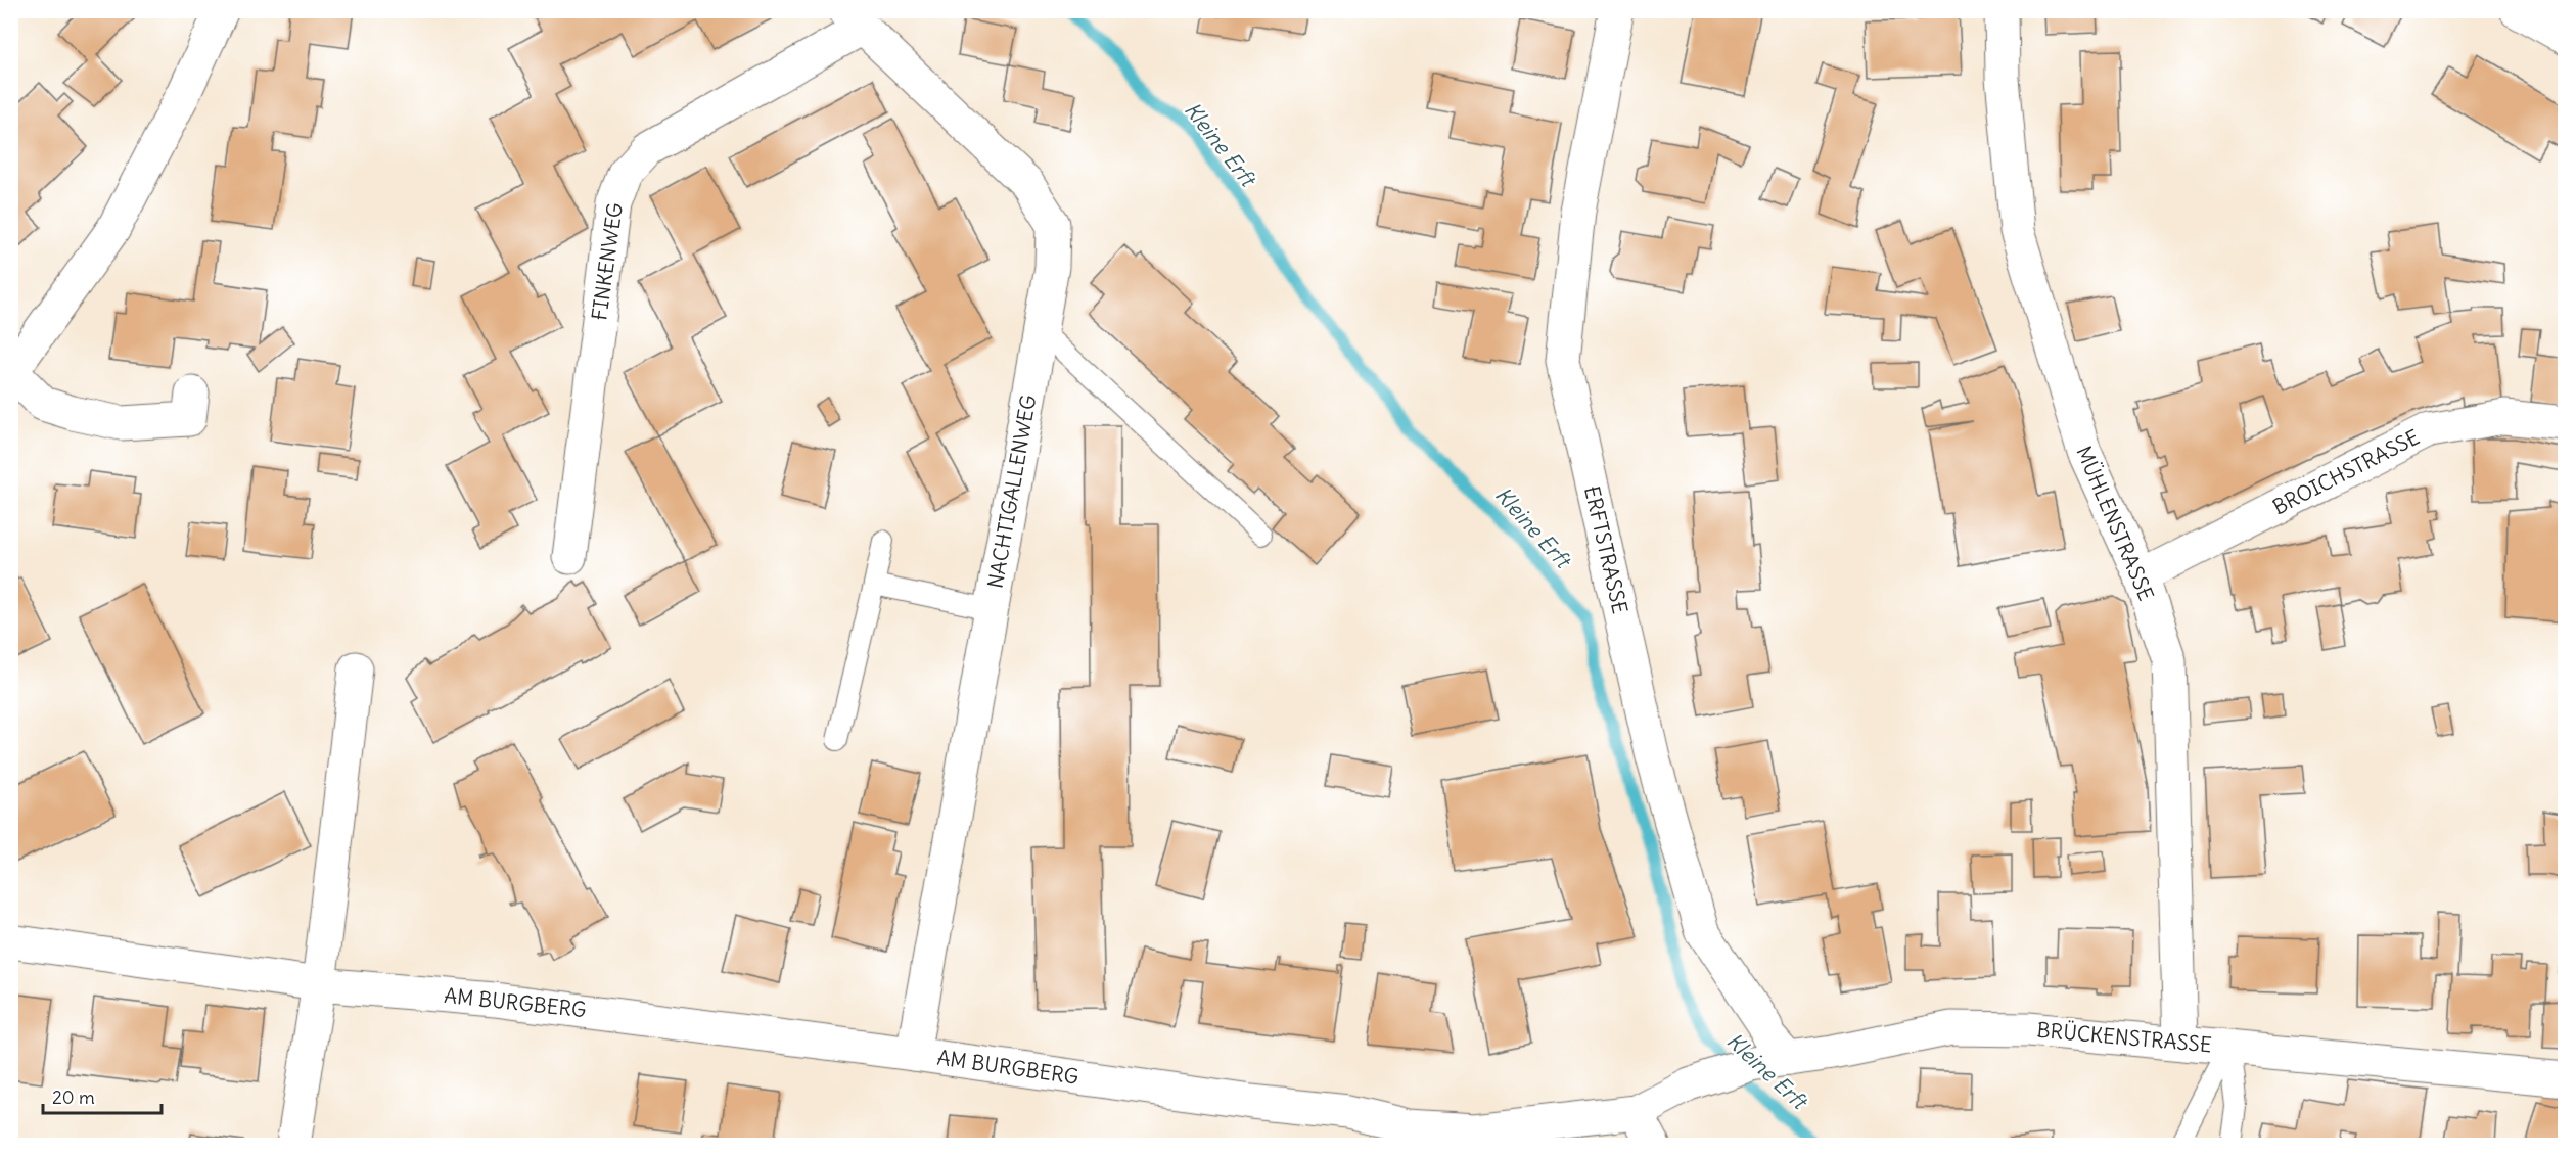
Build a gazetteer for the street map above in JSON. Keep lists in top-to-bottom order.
{
  "streets": {
    "street": [
      "FINKENWEG",
      "BROICHSTRASSE",
      "NACHTIGALLENWEG",
      "MÜHLENSTRASSE",
      "ERFTSTRASSE",
      "AM BURGBERG",
      "BRÜCKENSTRASSE"
    ]
  },
  "crossings": [
    ["FINKENWEG", "NACHTIGALLENWEG"],
    ["BROICHSTRASSE", "MÜHLENSTRASSE"],
    ["NACHTIGALLENWEG", "AM BURGBERG"],
    ["MÜHLENSTRASSE", "BRÜCKENSTRASSE"],
    ["ERFTSTRASSE", "BRÜCKENSTRASSE"],
    ["AM BURGBERG", "BRÜCKENSTRASSE"]
  ],
  "water": ["Kleine Erft"],
  "scale_bar": "20 m"
}
